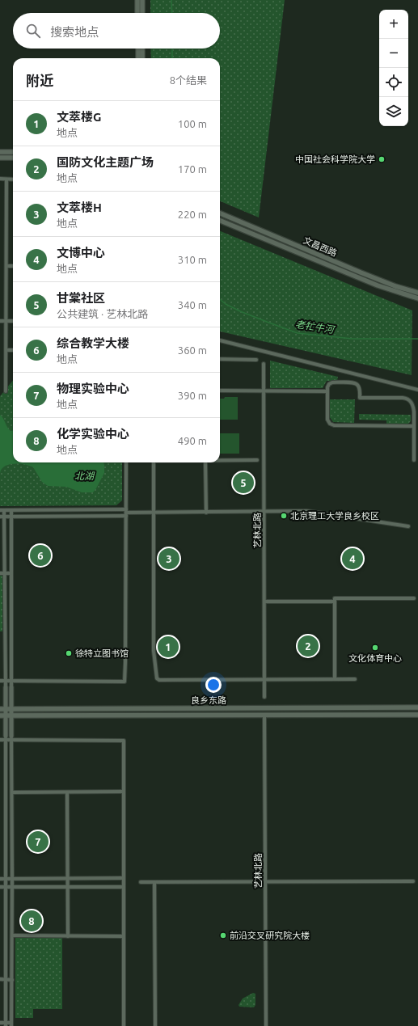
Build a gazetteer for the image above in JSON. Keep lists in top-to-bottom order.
{
  "streets": {
    "main road": ["文昌西路", "良乡东路"],
    "street": ["艺林北路"]
  },
  "crossings": [
    ["艺林北路", "良乡东路"]
  ],
  "water": ["老牤牛河", "北湖"],
  "places": [
    "中国社会科学院大学",
    "北京理工大学良乡校区",
    "文化体育中心",
    "徐特立图书馆",
    "前沿交叉研究院大楼"
  ],
  "page": {
    "map_buttons": ["+", "−"],
    "search": "搜索地点",
    "heading": ["附近", "8个结果"],
    "list": [
      {
        "mark": "1",
        "name": "文萃楼G",
        "note": "地点",
        "value": "100 m"
      },
      {
        "mark": "2",
        "name": "国防文化主题广场",
        "note": "地点",
        "value": "170 m"
      },
      {
        "mark": "3",
        "name": "文萃楼H",
        "note": "地点",
        "value": "220 m"
      },
      {
        "mark": "4",
        "name": "文博中心",
        "note": "地点",
        "value": "310 m"
      },
      {
        "mark": "5",
        "name": "甘棠社区",
        "note": "公共建筑 · 艺林北路",
        "value": "340 m"
      },
      {
        "mark": "6",
        "name": "综合教学大楼",
        "note": "地点",
        "value": "360 m"
      },
      {
        "mark": "7",
        "name": "物理实验中心",
        "note": "地点",
        "value": "390 m"
      },
      {
        "mark": "8",
        "name": "化学实验中心",
        "note": "地点",
        "value": "490 m"
      }
    ],
    "pins": [
      "5",
      "6",
      "3",
      "4",
      "2",
      "1",
      "7",
      "8"
    ]
  }
}
